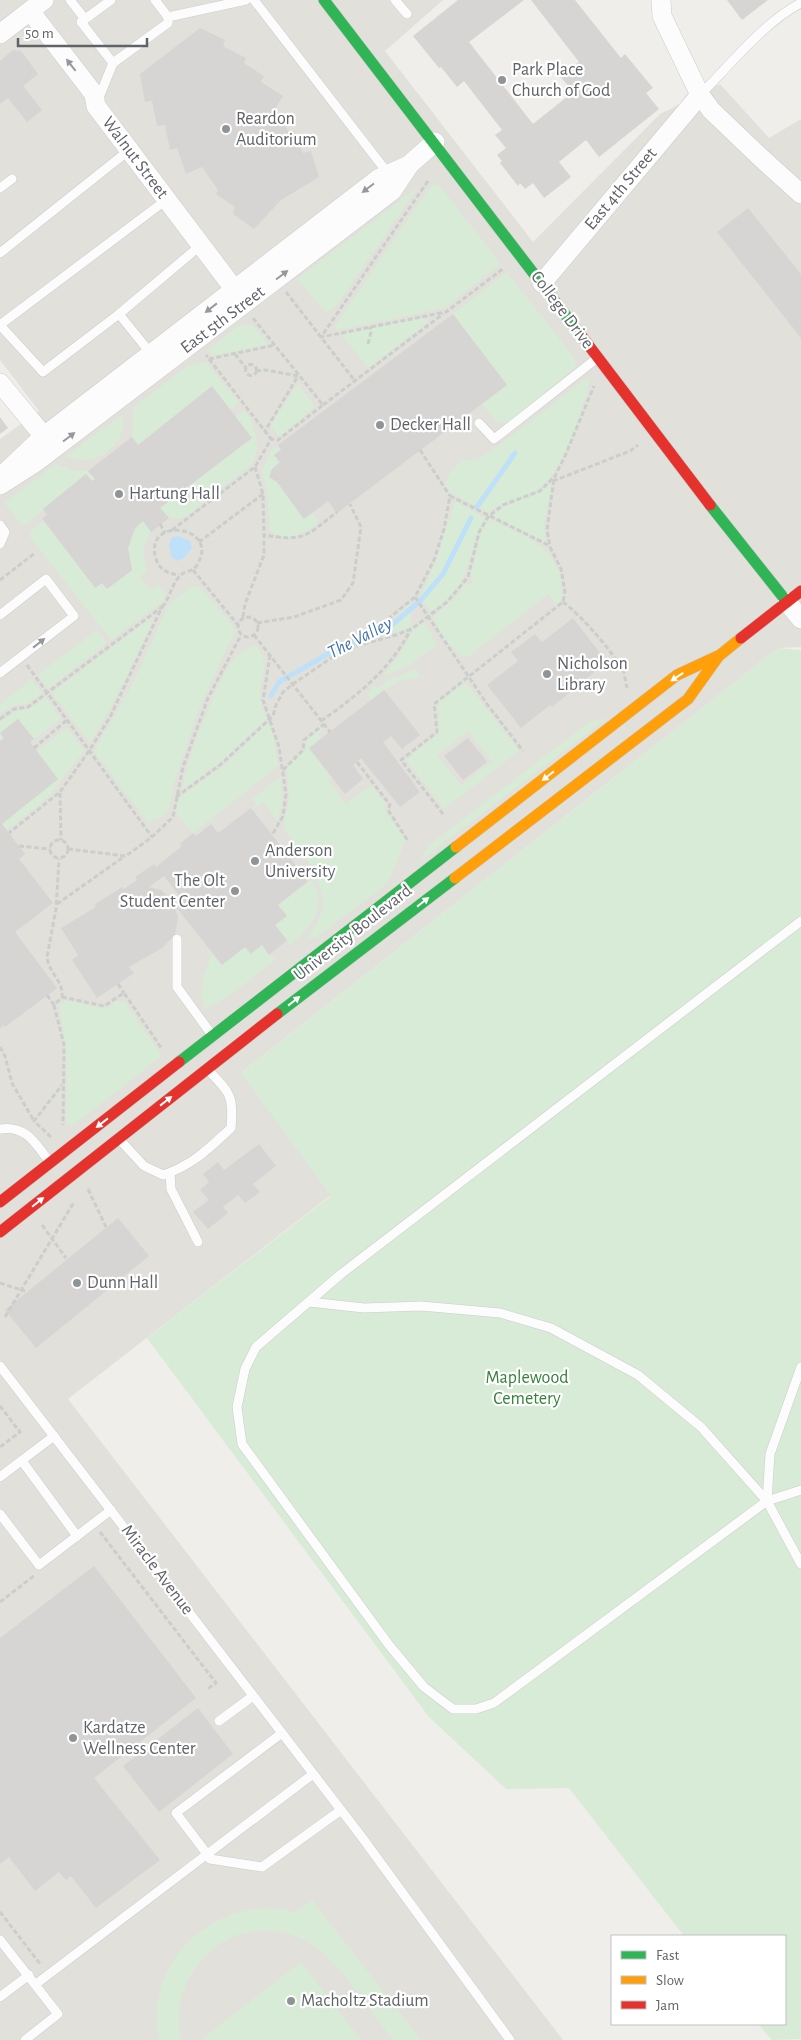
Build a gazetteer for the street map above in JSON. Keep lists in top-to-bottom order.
{
  "streets": {
    "main road": ["College Drive", "University Boulevard"],
    "street": ["Walnut Street", "East 4th Street", "East 5th Street"],
    "lane": ["Miracle Avenue"]
  },
  "crossings": [
    ["Walnut Street", "East 5th Street"],
    ["East 4th Street", "College Drive"],
    ["College Drive", "East 5th Street"],
    ["College Drive", "University Boulevard"]
  ],
  "water": ["The Valley"],
  "parks": ["Maplewood Cemetery"],
  "places": [
    "Park Place Church of God",
    "Reardon Auditorium",
    "Decker Hall",
    "Hartung Hall",
    "Nicholson Library",
    "Anderson University",
    "The Olt Student Center",
    "Dunn Hall",
    "Kardatze Wellness Center",
    "Macholtz Stadium"
  ],
  "legend": ["Fast", "Slow", "Jam"],
  "scale_bar": "50 m"
}
